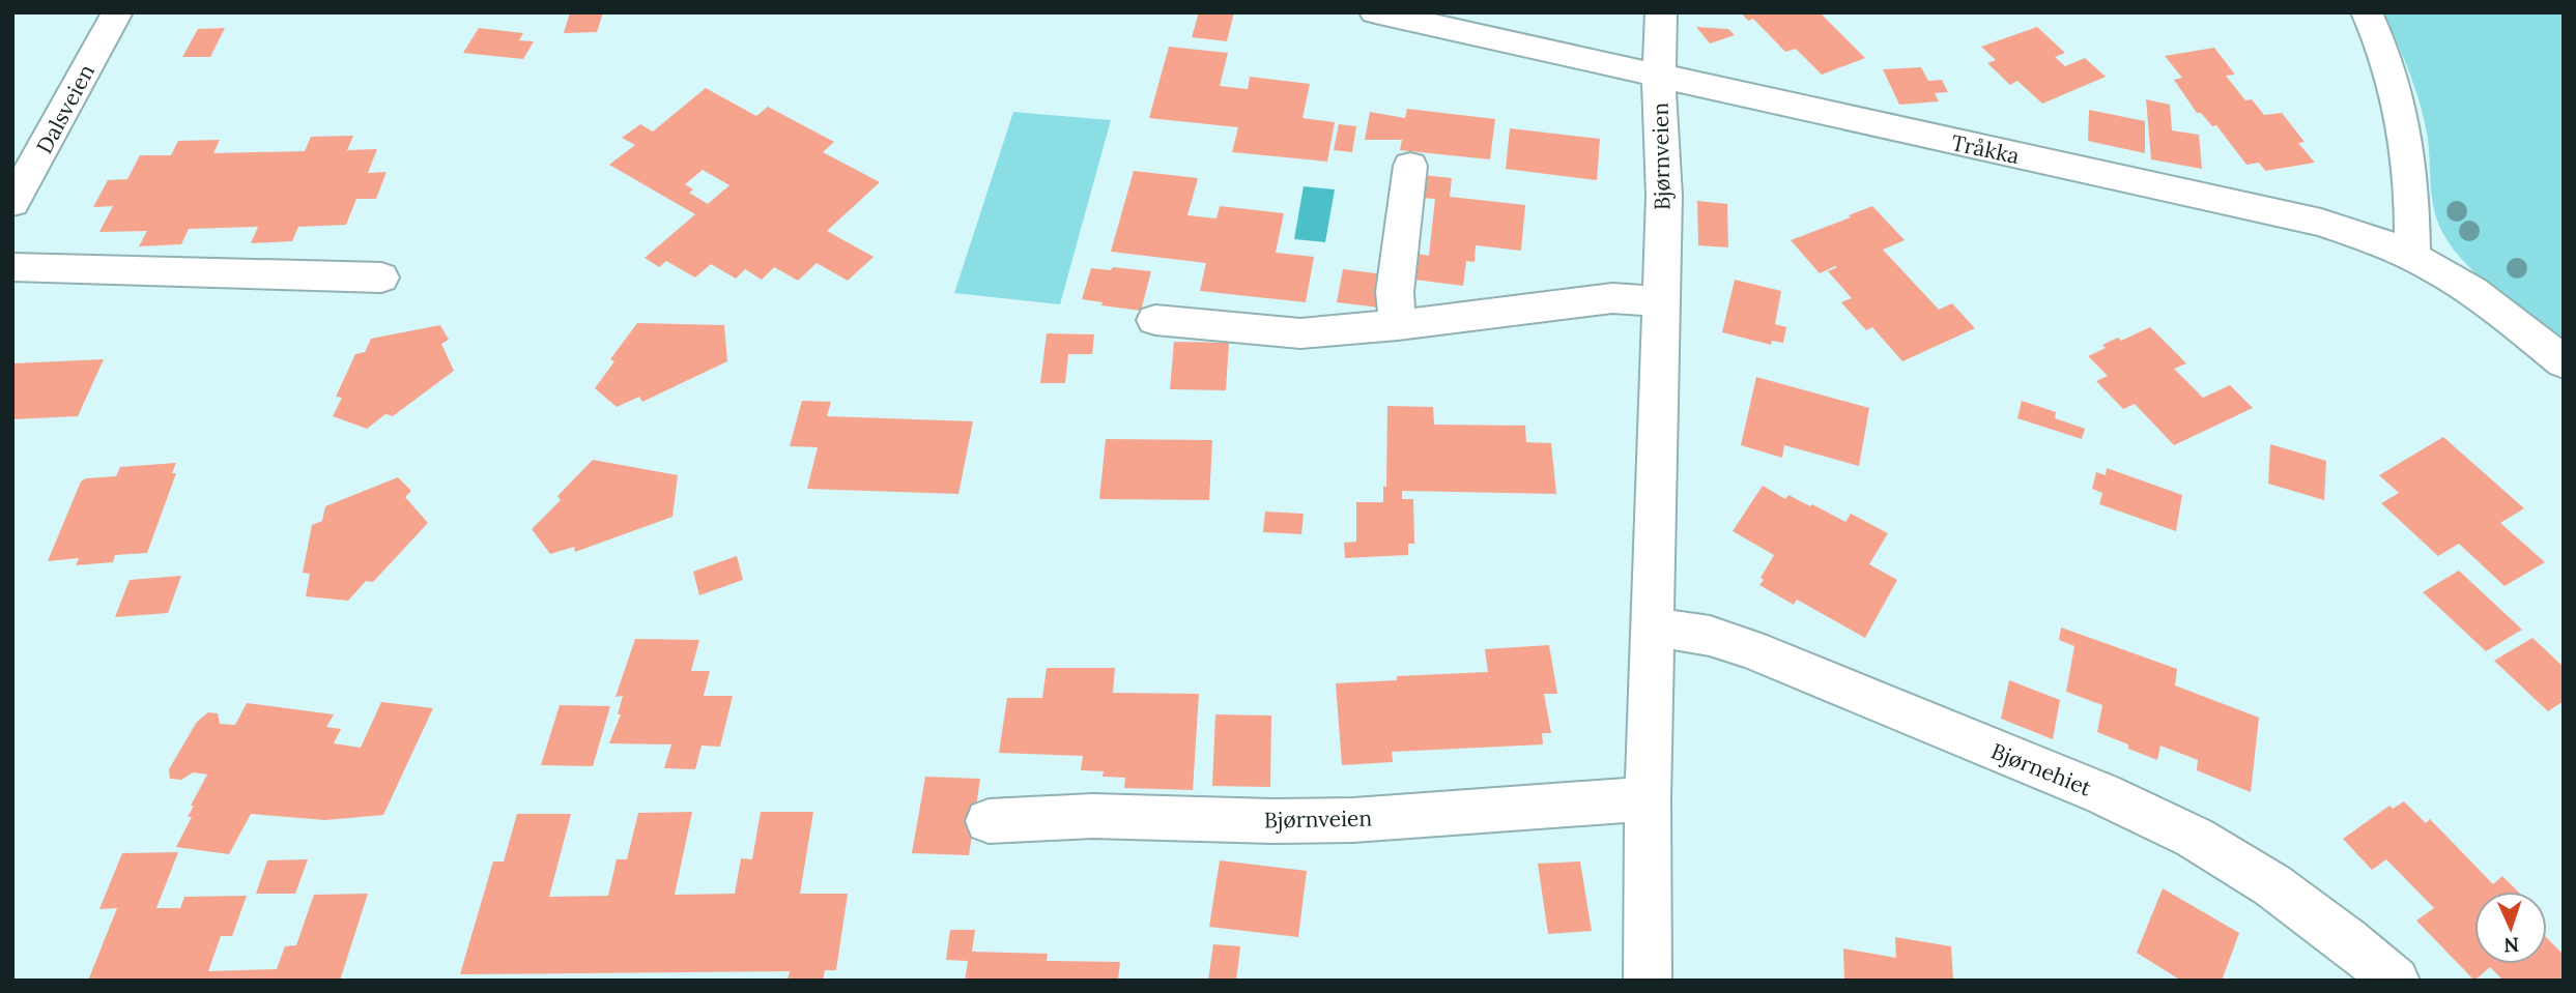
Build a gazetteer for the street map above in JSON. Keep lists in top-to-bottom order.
{
  "streets": {
    "street": [
      "Dalsveien",
      "Tråkka",
      "Bjørnveien",
      "Bjørnehiet"
    ]
  },
  "crossings": [
    ["Tråkka", "Bjørnveien"],
    ["Bjørnveien", "Bjørnehiet"]
  ],
  "north": "bottom"
}
